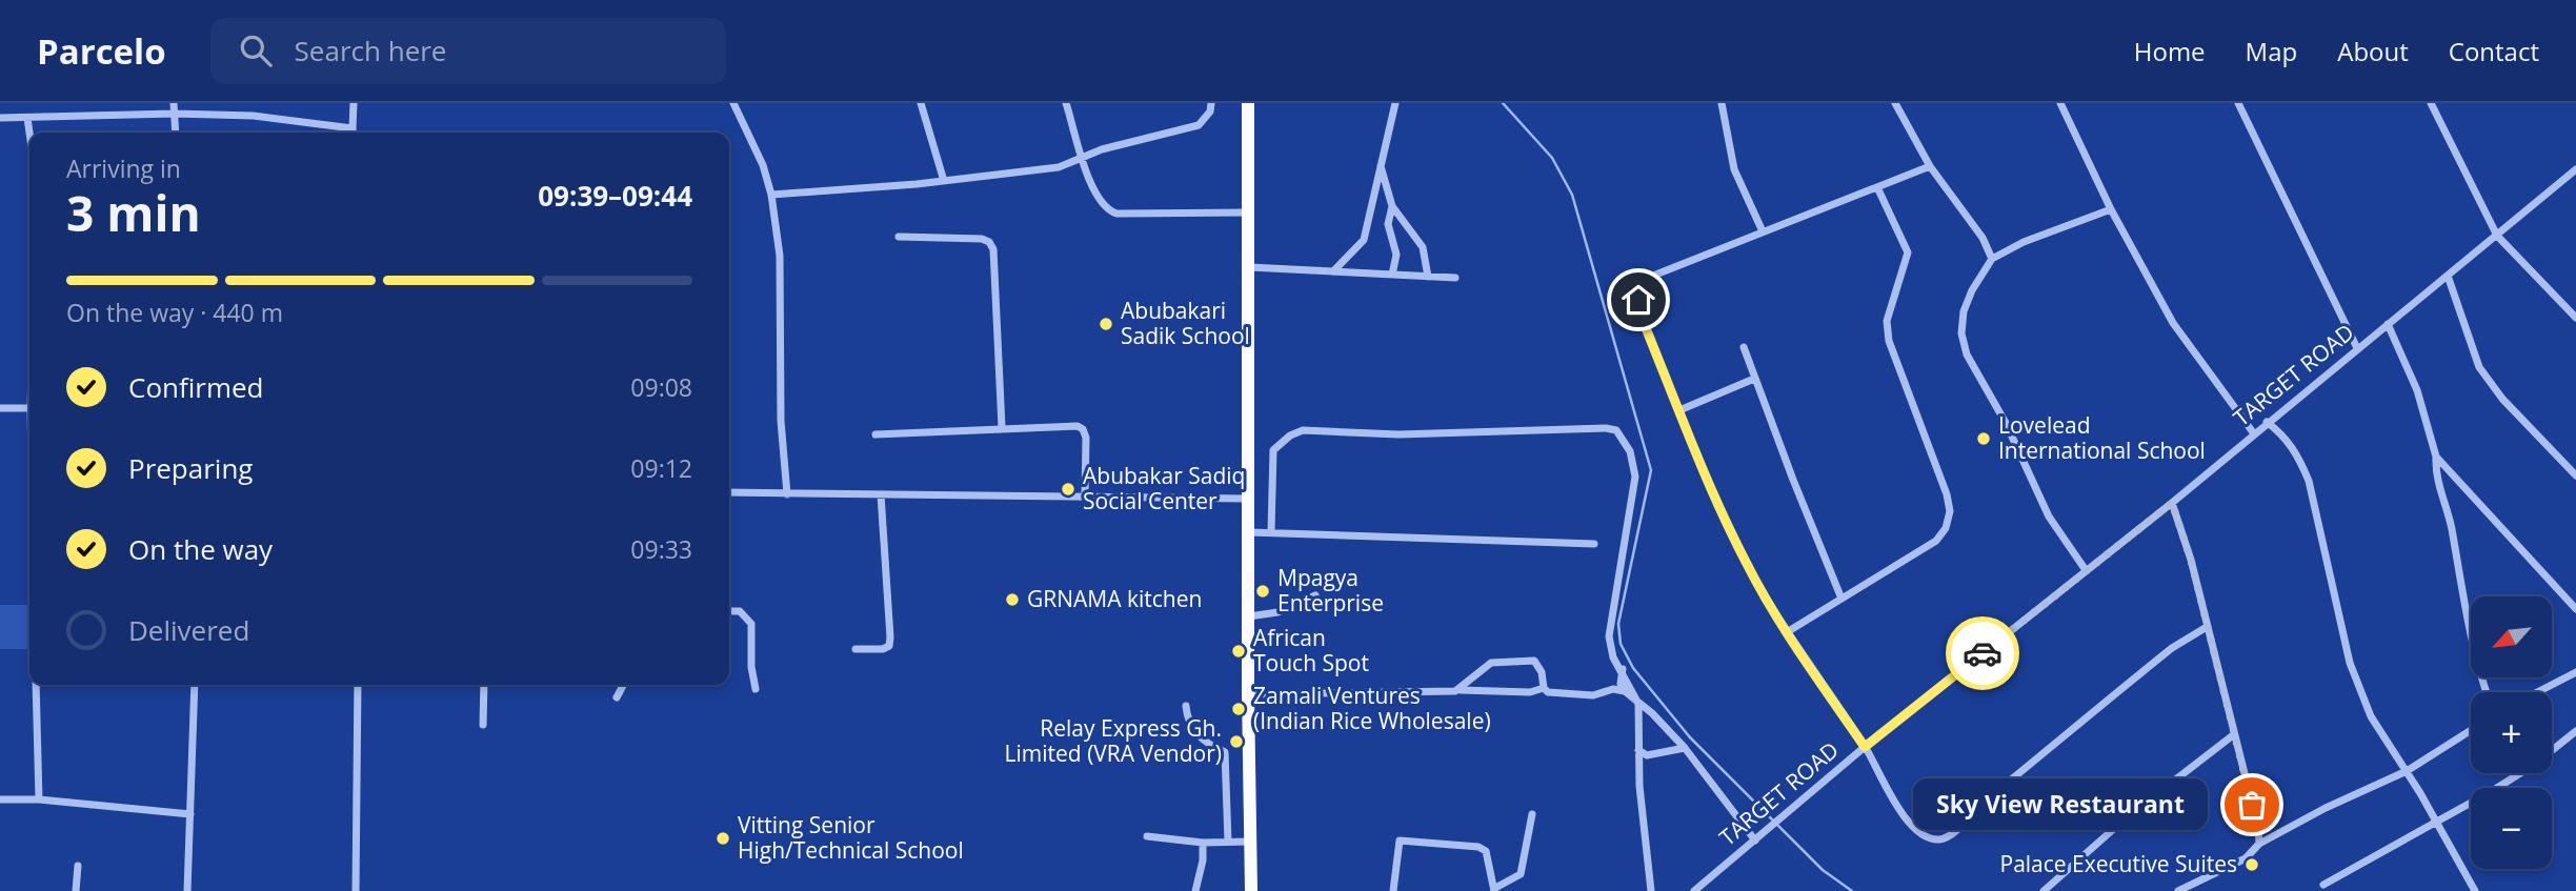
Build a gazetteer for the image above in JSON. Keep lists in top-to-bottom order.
{
  "streets": {
    "street": ["TARGET ROAD"]
  },
  "places": [
    "Abubakari Sadik School",
    "Lovelead International School",
    "Abubakar Sadiq Social Center",
    "Mpagya Enterprise",
    "GRNAMA kitchen",
    "African Touch Spot",
    "Zamali Ventures (Indian Rice Wholesale)",
    "Relay Express Gh. Limited (VRA Vendor)",
    "Sky View Restaurant",
    "Vitting Senior High/Technical School",
    "Palace Executive Suites"
  ],
  "north": "bottom left",
  "page": {
    "header": "Parcelo",
    "search": "Search here",
    "nav": [
      "Home",
      "Map",
      "About",
      "Contact"
    ],
    "heading": ["3 min", "Arriving in", "09:39–09:44"],
    "bar": "On the way · 440 m",
    "list": [
      ["Confirmed", "09:08"],
      ["Preparing", "09:12"],
      ["On the way", "09:33"],
      "Delivered"
    ],
    "map_buttons": ["+", "−"],
    "bubble": "Sky View Restaurant"
  }
}
